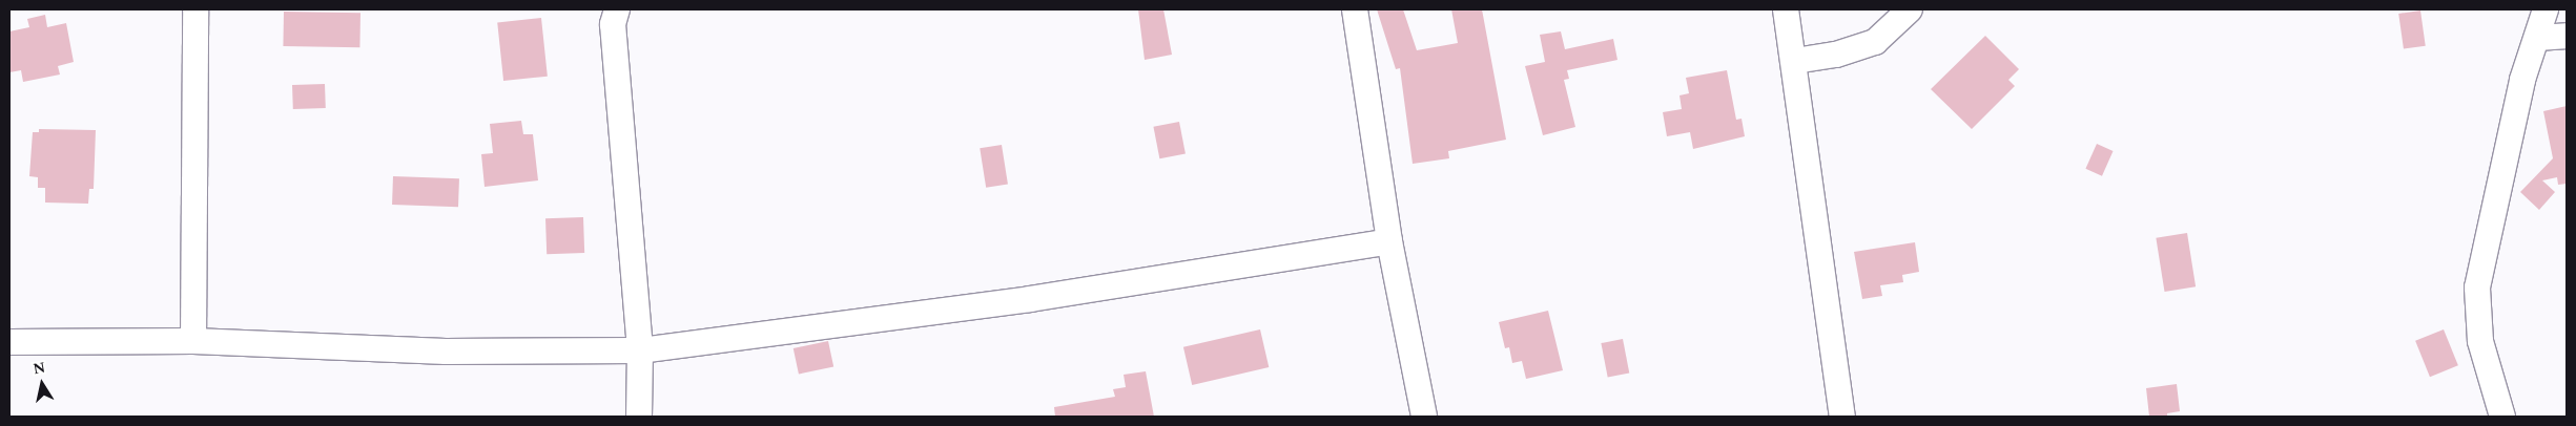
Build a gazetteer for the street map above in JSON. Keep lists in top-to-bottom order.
{
  "north": "top"
}
